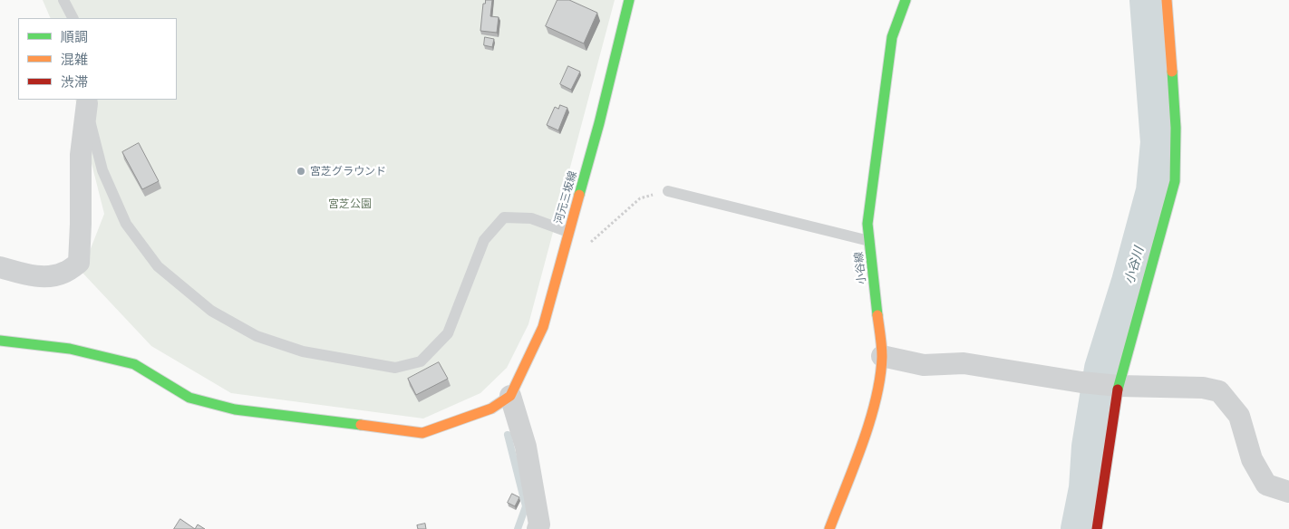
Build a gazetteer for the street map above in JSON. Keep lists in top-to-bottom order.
{
  "streets": {
    "street": ["河元三坂線", "小谷線"]
  },
  "water": ["小谷川"],
  "parks": ["宮芝公園"],
  "places": ["宮芝グラウンド"],
  "legend": ["順調", "混雑", "渋滞"]
}
